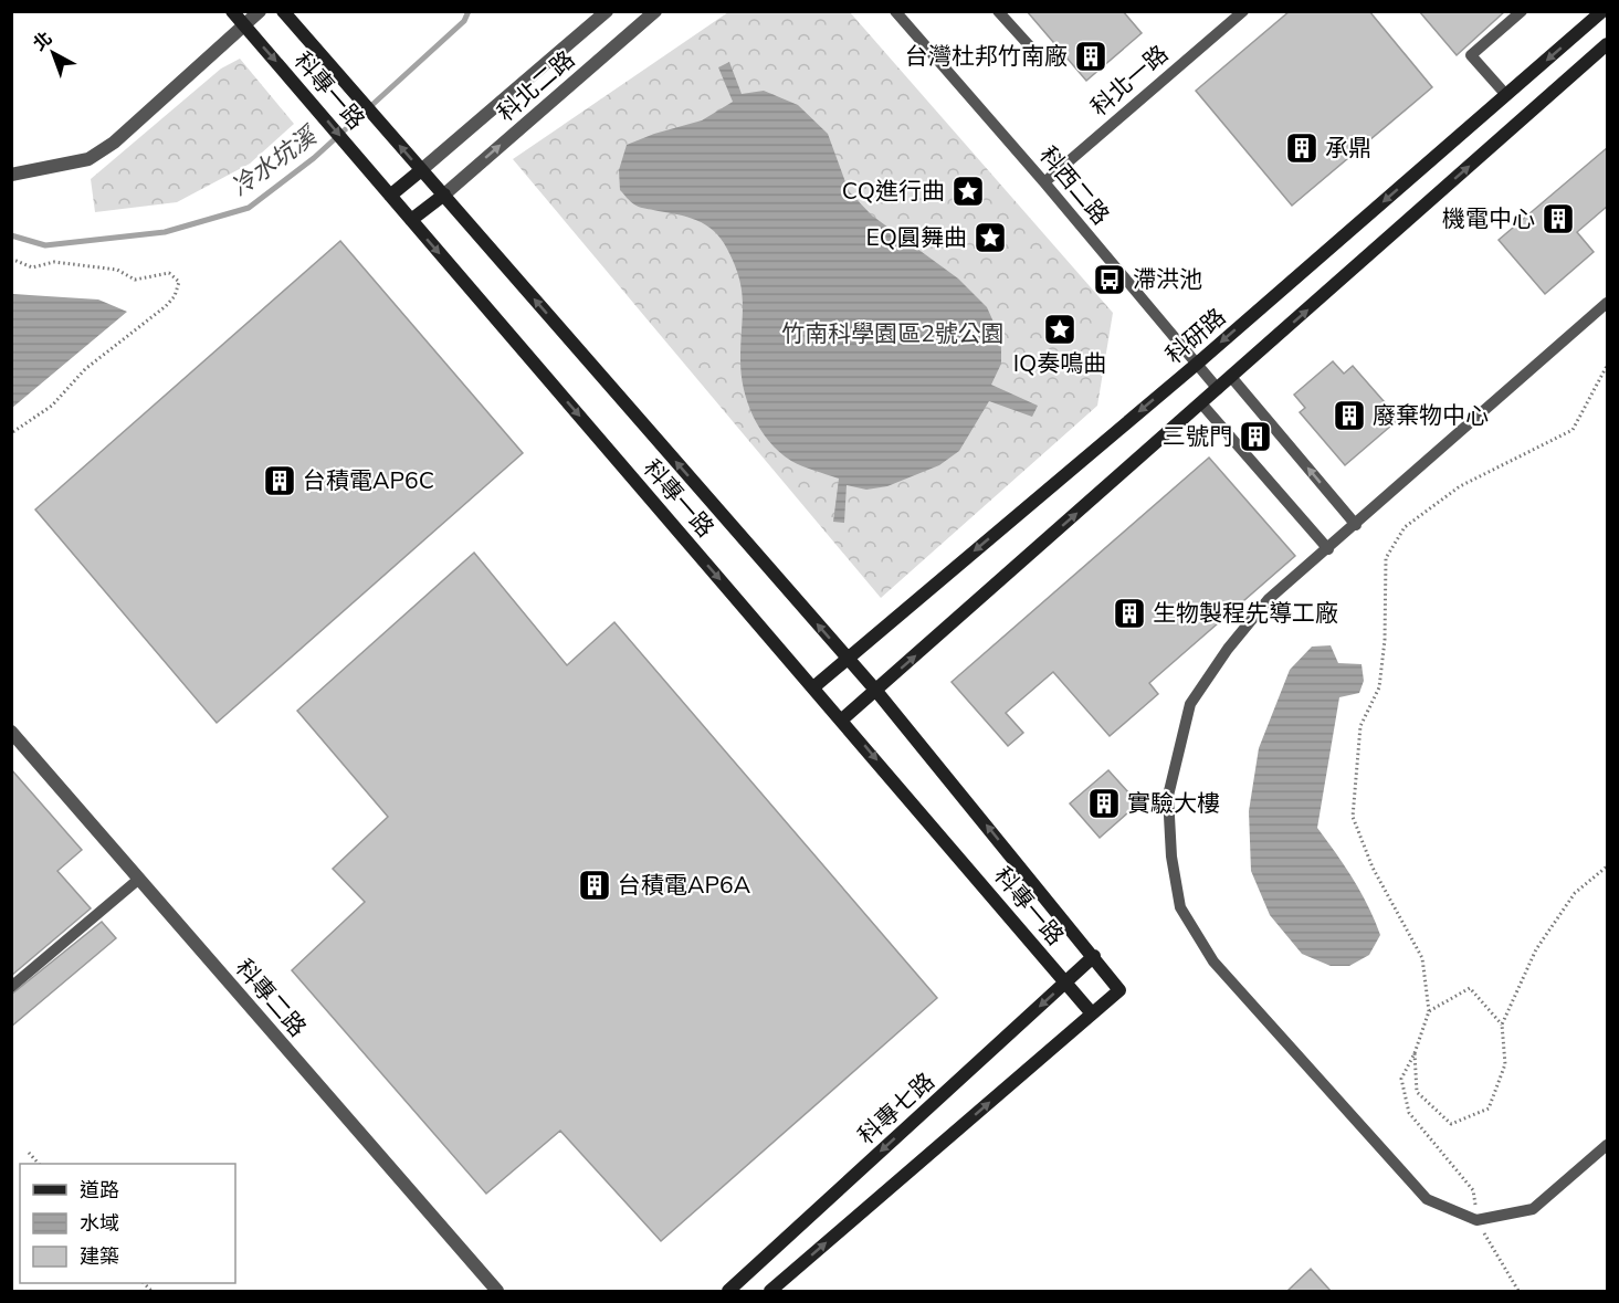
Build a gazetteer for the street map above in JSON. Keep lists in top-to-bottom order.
{
  "streets": {
    "street": [
      "科北二路",
      "科專一路",
      "科研路",
      "科專二路",
      "科專七路"
    ],
    "lane": ["科北一路", "科西二路"]
  },
  "crossings": [
    ["科北一路", "科西二路"],
    ["科北二路", "科專一路"],
    ["科專一路", "科研路"],
    ["科專一路", "科專七路"],
    ["科西二路", "科研路"]
  ],
  "water": ["冷水坑溪"],
  "parks": ["竹南科學園區2號公園"],
  "places": {
    "building": [
      "台灣杜邦竹南廠",
      "承鼎",
      "機電中心",
      "廢棄物中心",
      "三號門",
      "台積電AP6C",
      "生物製程先導工廠",
      "實驗大樓",
      "台積電AP6A"
    ],
    "place": ["CQ進行曲", "EQ圓舞曲", "IQ奏鳴曲"],
    "bus stop": ["滯洪池"]
  },
  "legend": ["道路", "水域", "建築"],
  "north": "top left"
}
